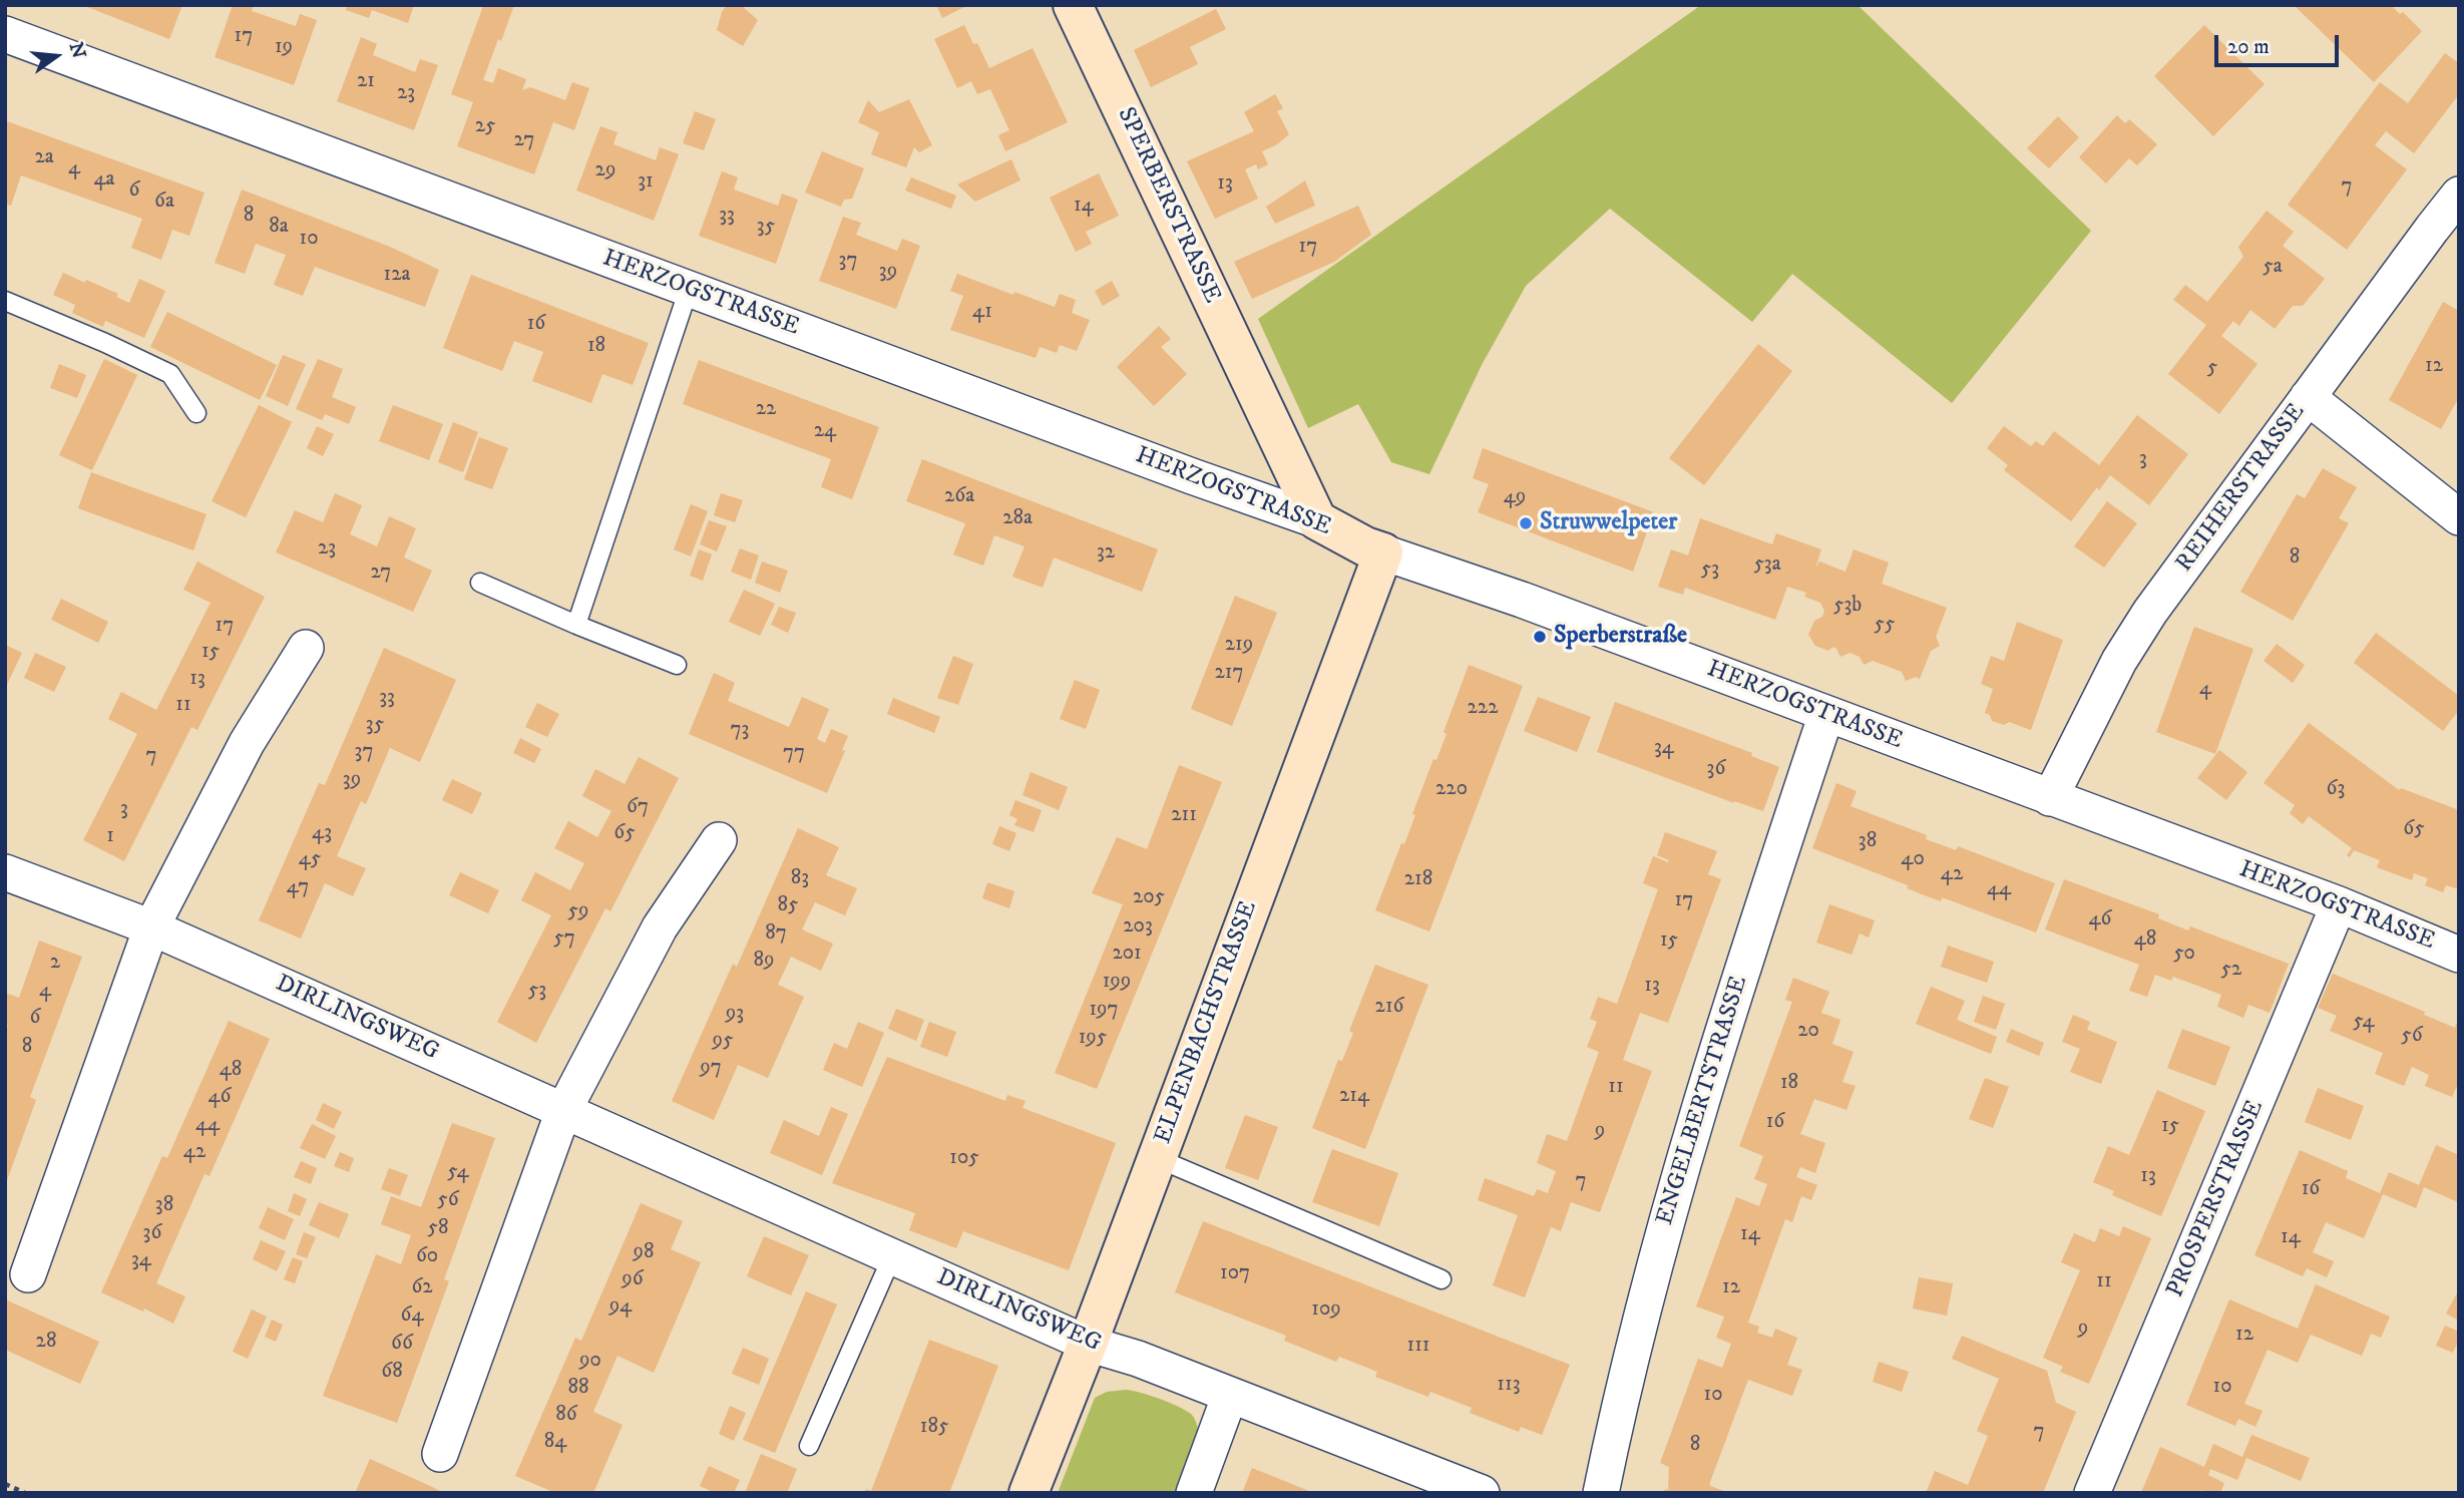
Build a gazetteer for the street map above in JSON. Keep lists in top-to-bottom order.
{
  "streets": {
    "street": [
      "SPERBERSTRASSE",
      "HERZOGSTRASSE",
      "REIHERSTRASSE",
      "DIRLINGSWEG",
      "ELPENBACHSTRASSE",
      "ENGELBERTSTRASSE",
      "PROSPERSTRASSE"
    ]
  },
  "crossings": [
    ["SPERBERSTRASSE", "HERZOGSTRASSE"],
    ["HERZOGSTRASSE", "REIHERSTRASSE"],
    ["HERZOGSTRASSE", "ELPENBACHSTRASSE"],
    ["HERZOGSTRASSE", "ENGELBERTSTRASSE"],
    ["HERZOGSTRASSE", "PROSPERSTRASSE"],
    ["DIRLINGSWEG", "ELPENBACHSTRASSE"]
  ],
  "places": ["Struwwelpeter", "Sperberstraße"],
  "house_numbers": [
    "17",
    "19",
    "21",
    "23",
    "25",
    "27",
    "2a",
    "4",
    "29",
    "4a",
    "31",
    "13",
    "7",
    "6",
    "6a",
    "14",
    "8",
    "33",
    "8a",
    "35",
    "10",
    "17",
    "37",
    "5a",
    "39",
    "12a",
    "41",
    "16",
    "18",
    "12",
    "5",
    "22",
    "24",
    "3",
    "26a",
    "49",
    "28a",
    "23",
    "32",
    "8",
    "53a",
    "53",
    "27",
    "53b",
    "55",
    "17",
    "219",
    "15",
    "217",
    "13",
    "4",
    "33",
    "11",
    "222",
    "35",
    "73",
    "34",
    "37",
    "77",
    "7",
    "36",
    "39",
    "220",
    "63",
    "67",
    "3",
    "211",
    "65",
    "43",
    "65",
    "1",
    "38",
    "45",
    "40",
    "42",
    "83",
    "218",
    "47",
    "44",
    "205",
    "17",
    "85",
    "59",
    "46",
    "203",
    "87",
    "57",
    "48",
    "15",
    "201",
    "50",
    "89",
    "2",
    "52",
    "199",
    "13",
    "4",
    "53",
    "216",
    "197",
    "93",
    "6",
    "54",
    "20",
    "56",
    "195",
    "95",
    "8",
    "97",
    "48",
    "18",
    "11",
    "214",
    "46",
    "16",
    "44",
    "15",
    "9",
    "42",
    "105",
    "54",
    "13",
    "7",
    "16",
    "56",
    "38",
    "58",
    "36",
    "14",
    "14",
    "98",
    "60",
    "34",
    "107",
    "96",
    "11",
    "62",
    "12",
    "94",
    "109",
    "64",
    "9",
    "12",
    "28",
    "66",
    "111",
    "90",
    "68",
    "113",
    "10",
    "88",
    "10",
    "86",
    "185",
    "7",
    "84",
    "8"
  ],
  "scale_bar": "20 m",
  "north": "right"
}
